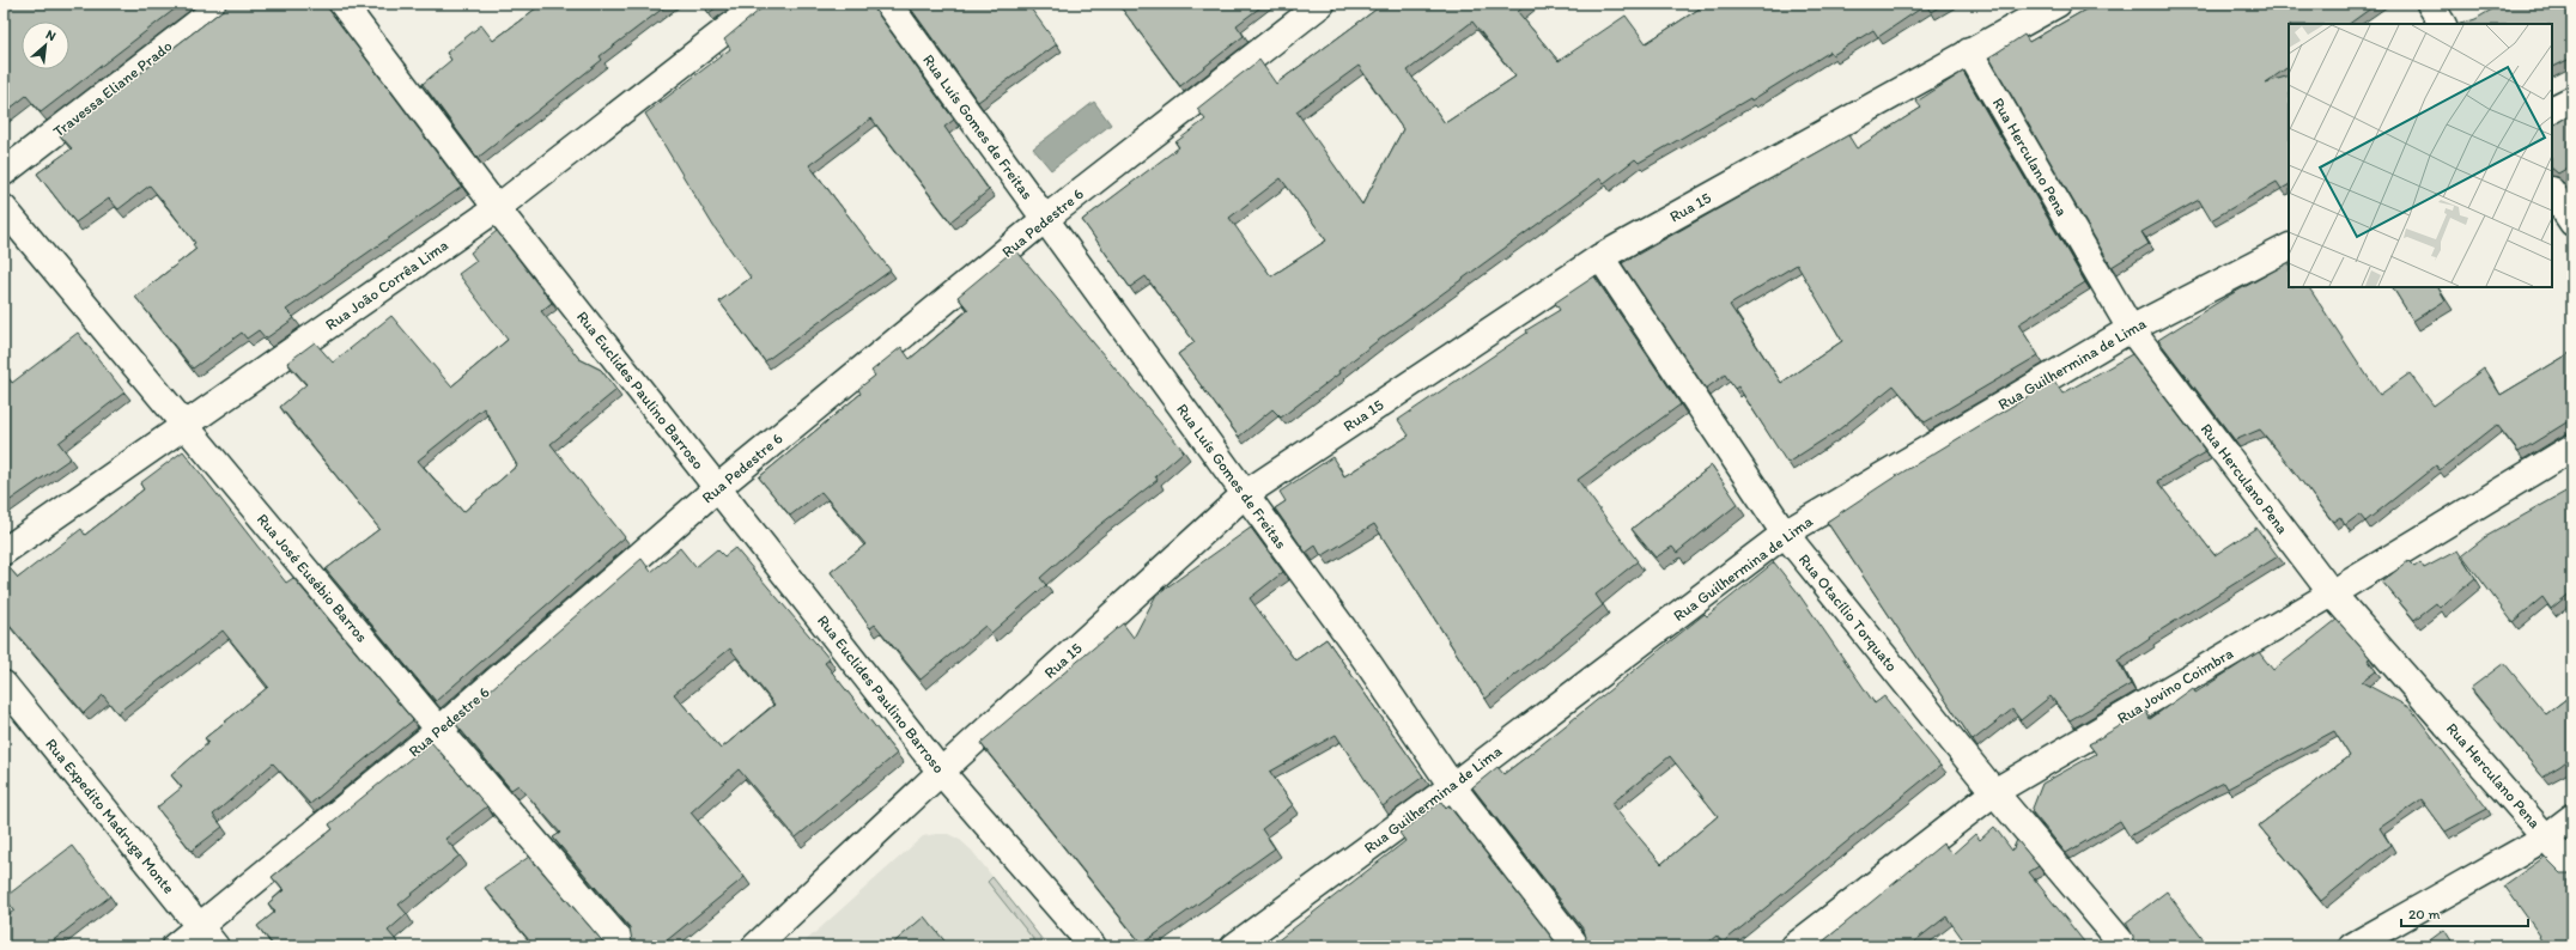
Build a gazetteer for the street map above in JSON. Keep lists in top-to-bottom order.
{
  "streets": {
    "street": [
      "Travessa Eliane Prado",
      "Rua Luís Gomes de Freitas",
      "Rua Herculano Pena",
      "Rua 15",
      "Rua Pedestre 6",
      "Rua João Corrêa Lima",
      "Rua Guilhermina de Lima",
      "Rua Euclides Paulino Barroso",
      "Rua José Eusébio Barros",
      "Rua Otacílio Torquato",
      "Rua Jovino Coimbra",
      "Rua Expedito Madruga Monte"
    ]
  },
  "crossings": [
    ["Rua Luís Gomes de Freitas", "Rua 15"],
    ["Rua Luís Gomes de Freitas", "Rua Pedestre 6"],
    ["Rua Luís Gomes de Freitas", "Rua Guilhermina de Lima"],
    ["Rua Herculano Pena", "Rua 15"],
    ["Rua Herculano Pena", "Rua Guilhermina de Lima"],
    ["Rua Herculano Pena", "Rua Jovino Coimbra"],
    ["Rua 15", "Rua Euclides Paulino Barroso"],
    ["Rua 15", "Rua Otacílio Torquato"],
    ["Rua Pedestre 6", "Rua Euclides Paulino Barroso"],
    ["Rua Pedestre 6", "Rua José Eusébio Barros"],
    ["Rua Pedestre 6", "Rua Expedito Madruga Monte"],
    ["Rua João Corrêa Lima", "Rua Euclides Paulino Barroso"],
    ["Rua João Corrêa Lima", "Rua José Eusébio Barros"],
    ["Rua Guilhermina de Lima", "Rua Otacílio Torquato"],
    ["Rua Otacílio Torquato", "Rua Jovino Coimbra"]
  ],
  "scale_bar": "20 m",
  "north": "top right"
}
